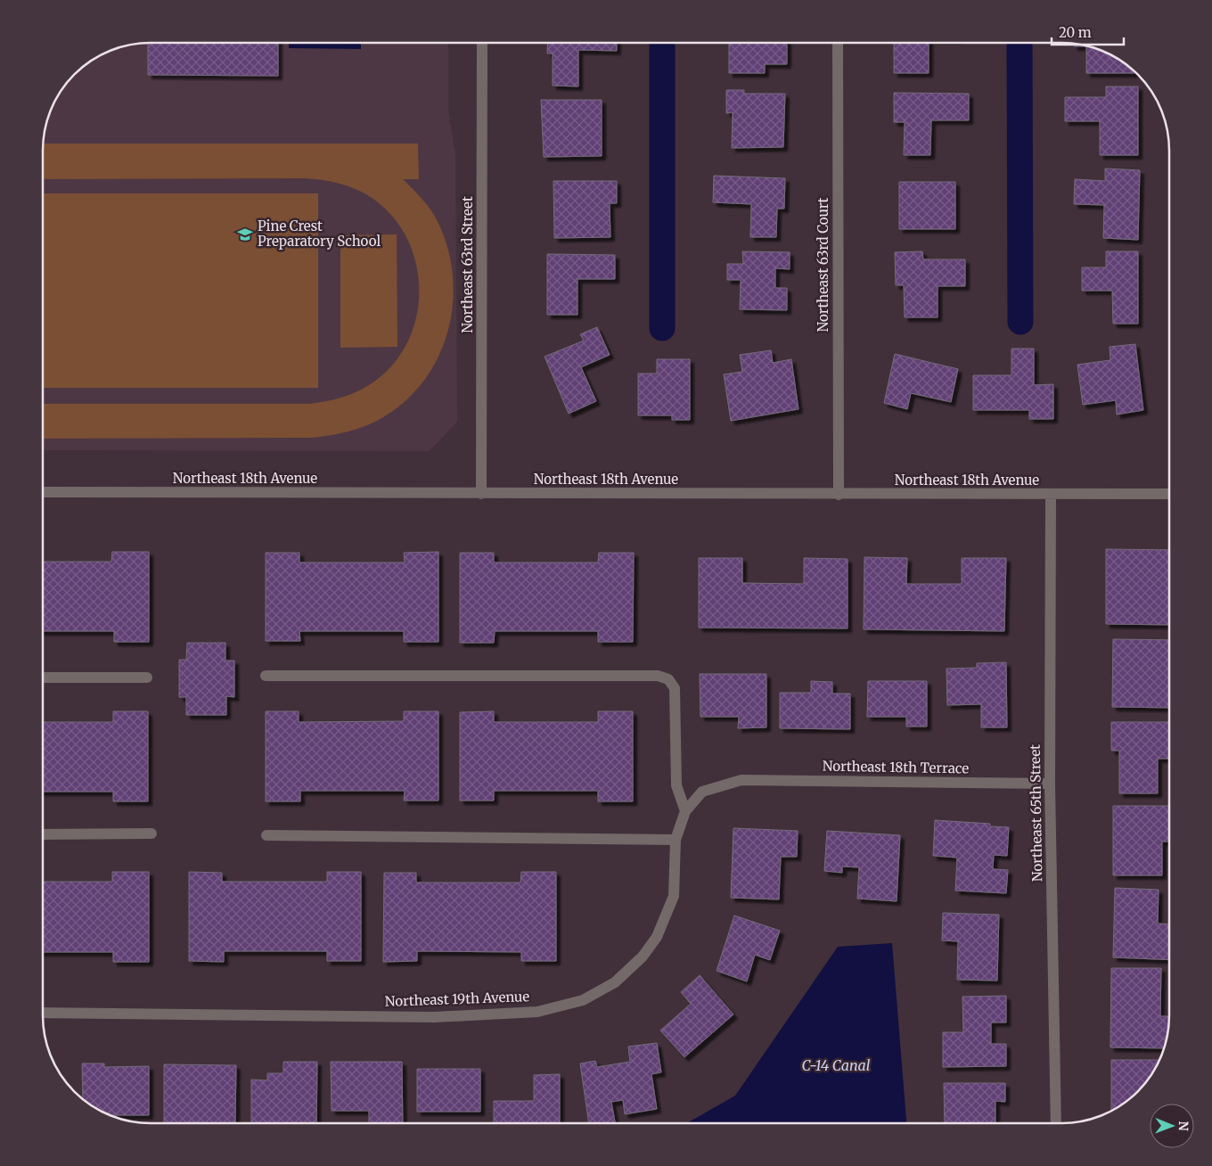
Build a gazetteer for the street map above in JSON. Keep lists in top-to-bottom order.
{
  "streets": {
    "street": [
      "Northeast 63rd Street",
      "Northeast 63rd Court",
      "Northeast 18th Avenue",
      "Northeast 18th Terrace",
      "Northeast 65th Street",
      "Northeast 19th Avenue"
    ]
  },
  "crossings": [
    ["Northeast 63rd Street", "Northeast 18th Avenue"],
    ["Northeast 63rd Court", "Northeast 18th Avenue"],
    ["Northeast 18th Avenue", "Northeast 65th Street"],
    ["Northeast 18th Terrace", "Northeast 65th Street"],
    ["Northeast 18th Terrace", "Northeast 19th Avenue"]
  ],
  "water": ["C-14 Canal"],
  "places": {
    "school or university": ["Pine Crest Preparatory School"]
  },
  "scale_bar": "20 m",
  "north": "right"
}
